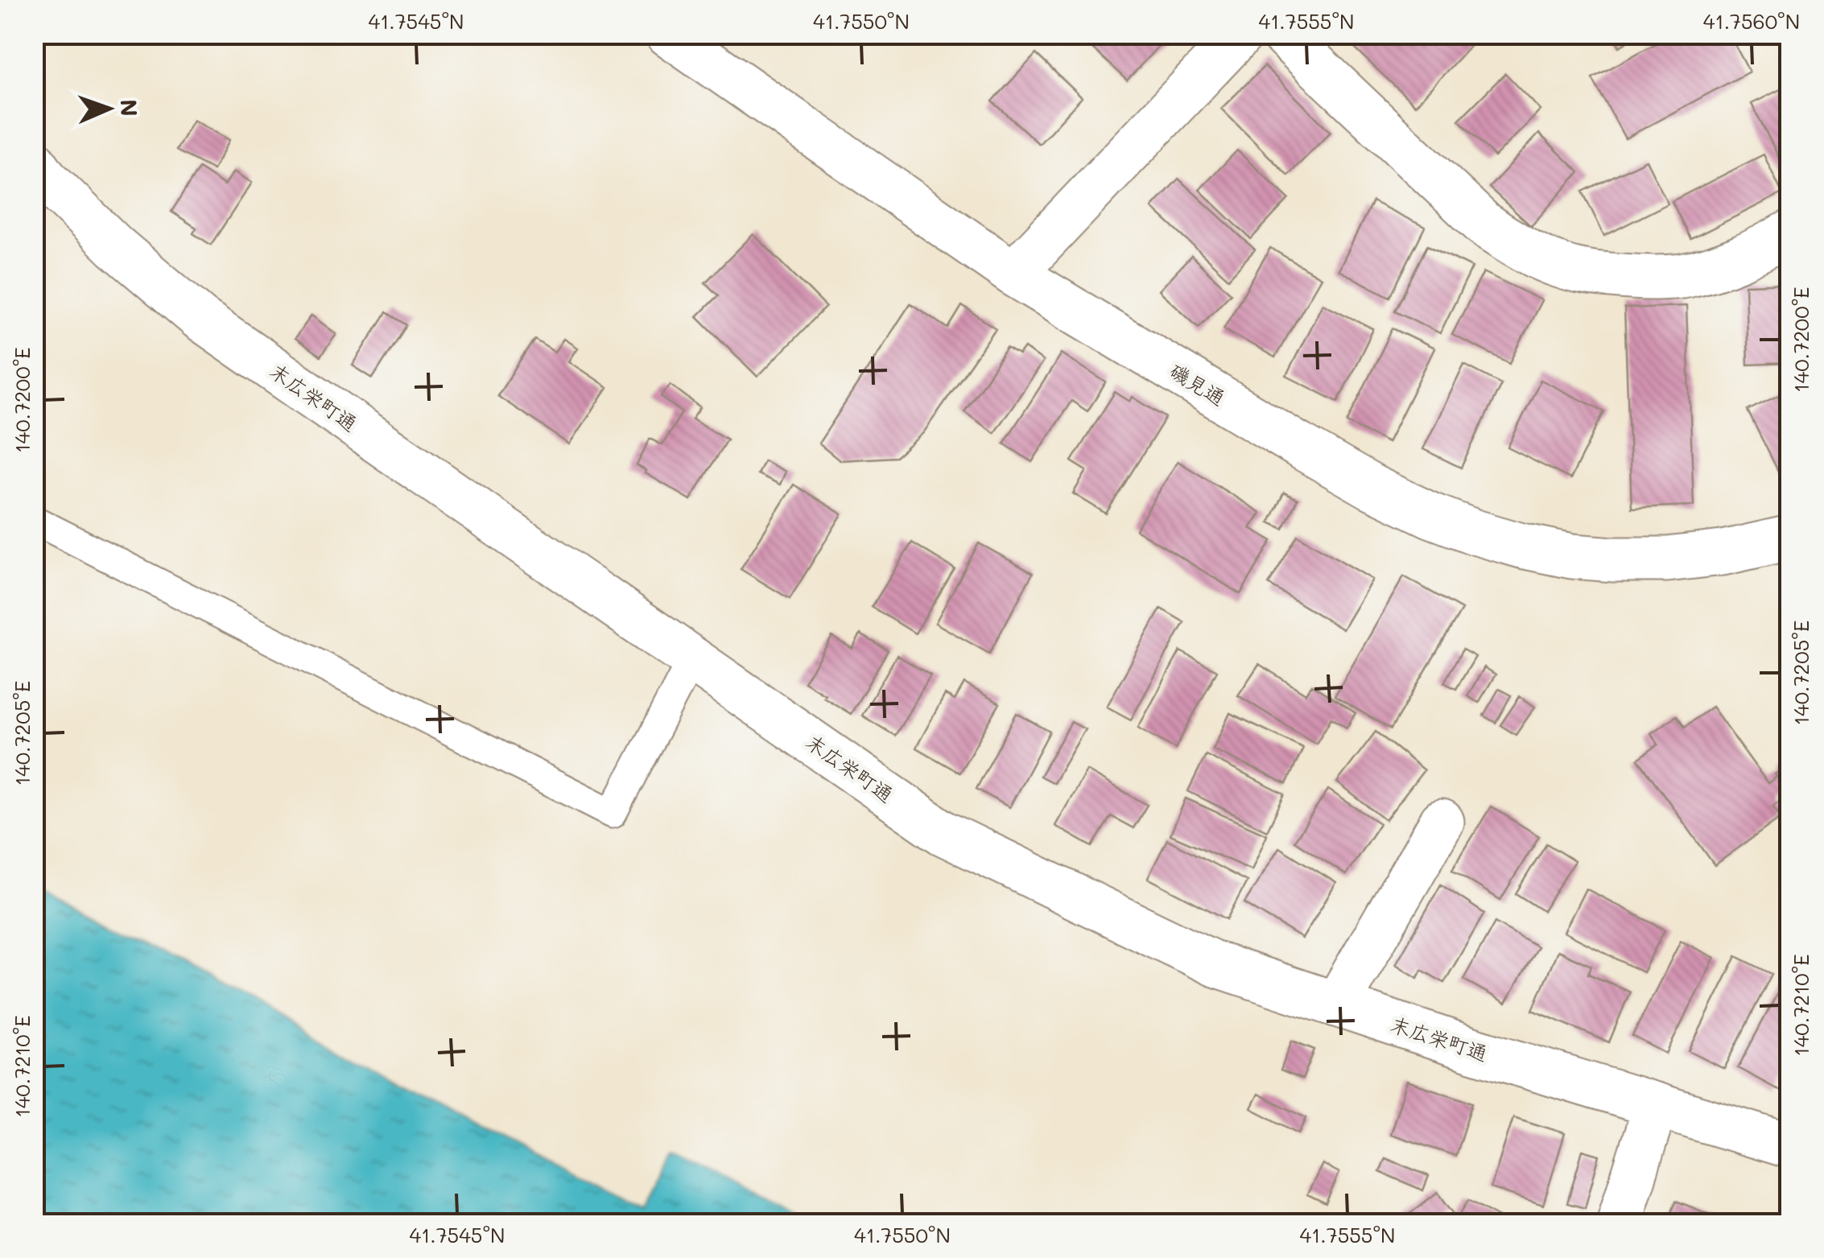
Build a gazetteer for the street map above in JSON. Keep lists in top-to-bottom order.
{
  "streets": {
    "street": ["磯見通", "末広栄町通"]
  },
  "north": "right",
  "coordinates": [
    "41.7545°N",
    "41.7550°N",
    "41.7555°N",
    "41.7560°N",
    "140.7200°E",
    "140.7205°E",
    "140.7210°E"
  ]
}
